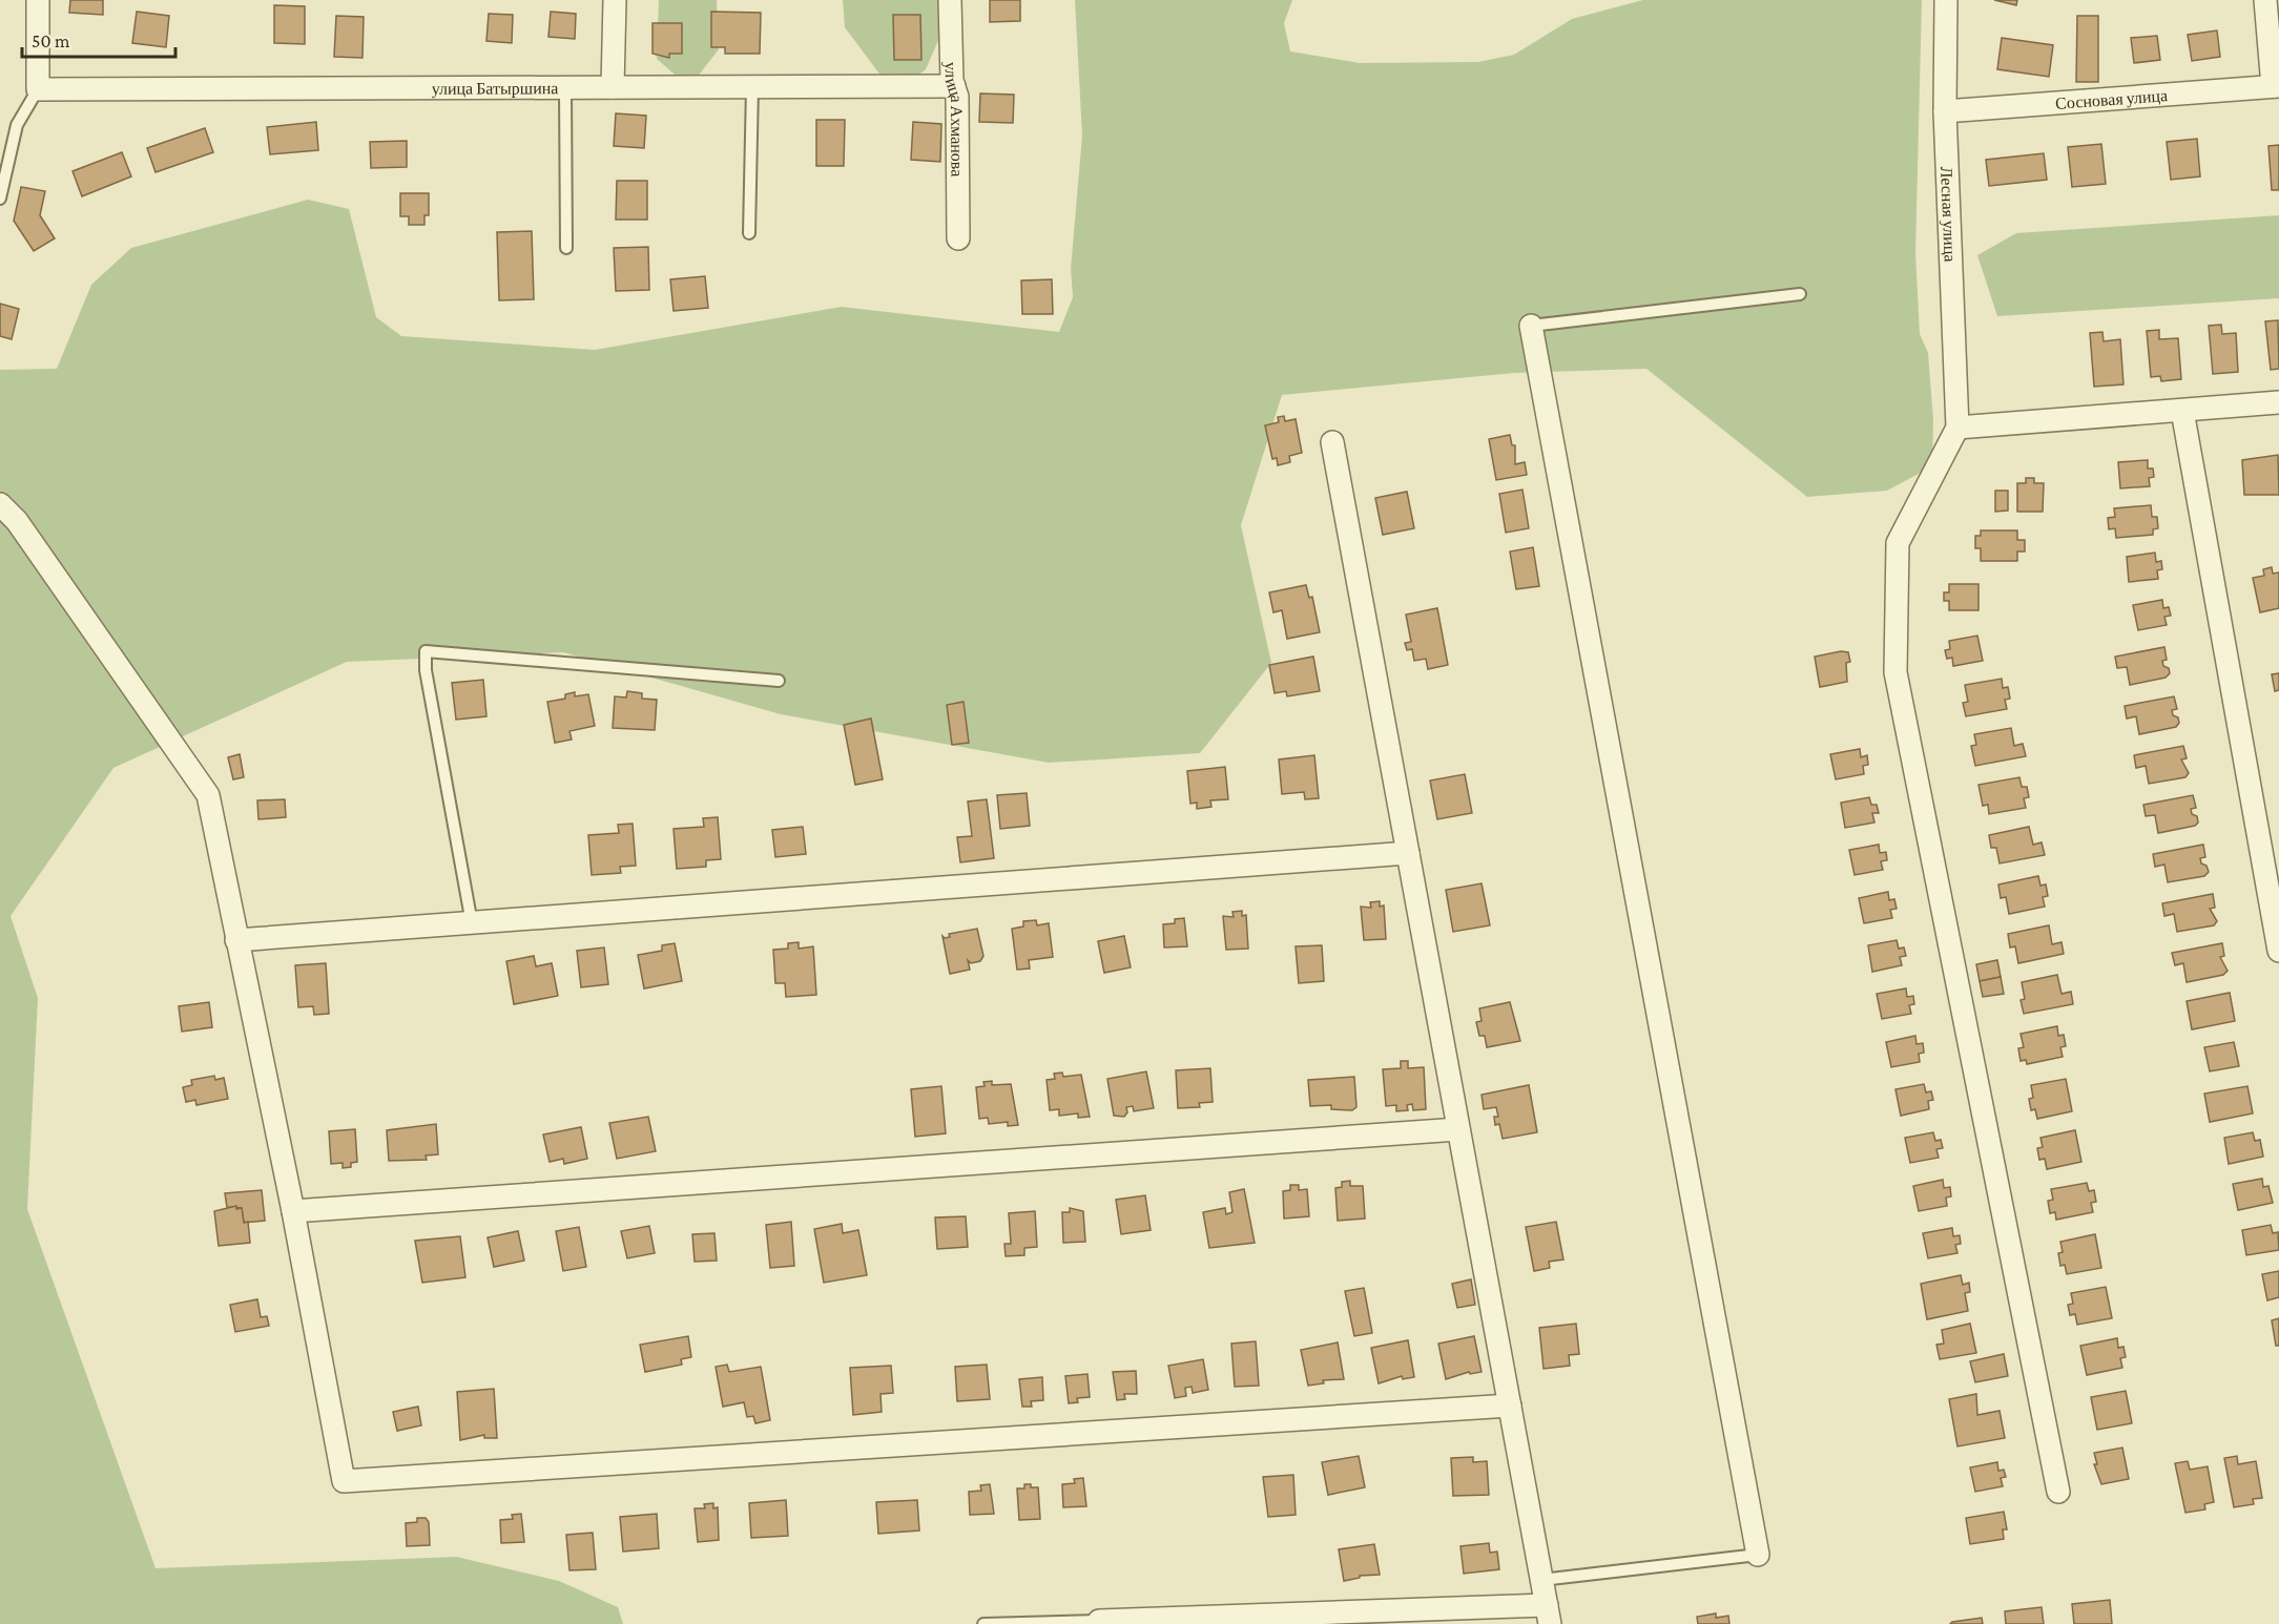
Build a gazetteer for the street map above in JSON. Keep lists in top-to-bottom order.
{
  "streets": {
    "street": [
      "улица Батыршина",
      "Сосновая улица",
      "улица Ахманова",
      "Лесная улица"
    ]
  },
  "crossings": [
    ["улица Батыршина", "улица Ахманова"],
    ["Сосновая улица", "Лесная улица"]
  ],
  "scale_bar": "50 m"
}
